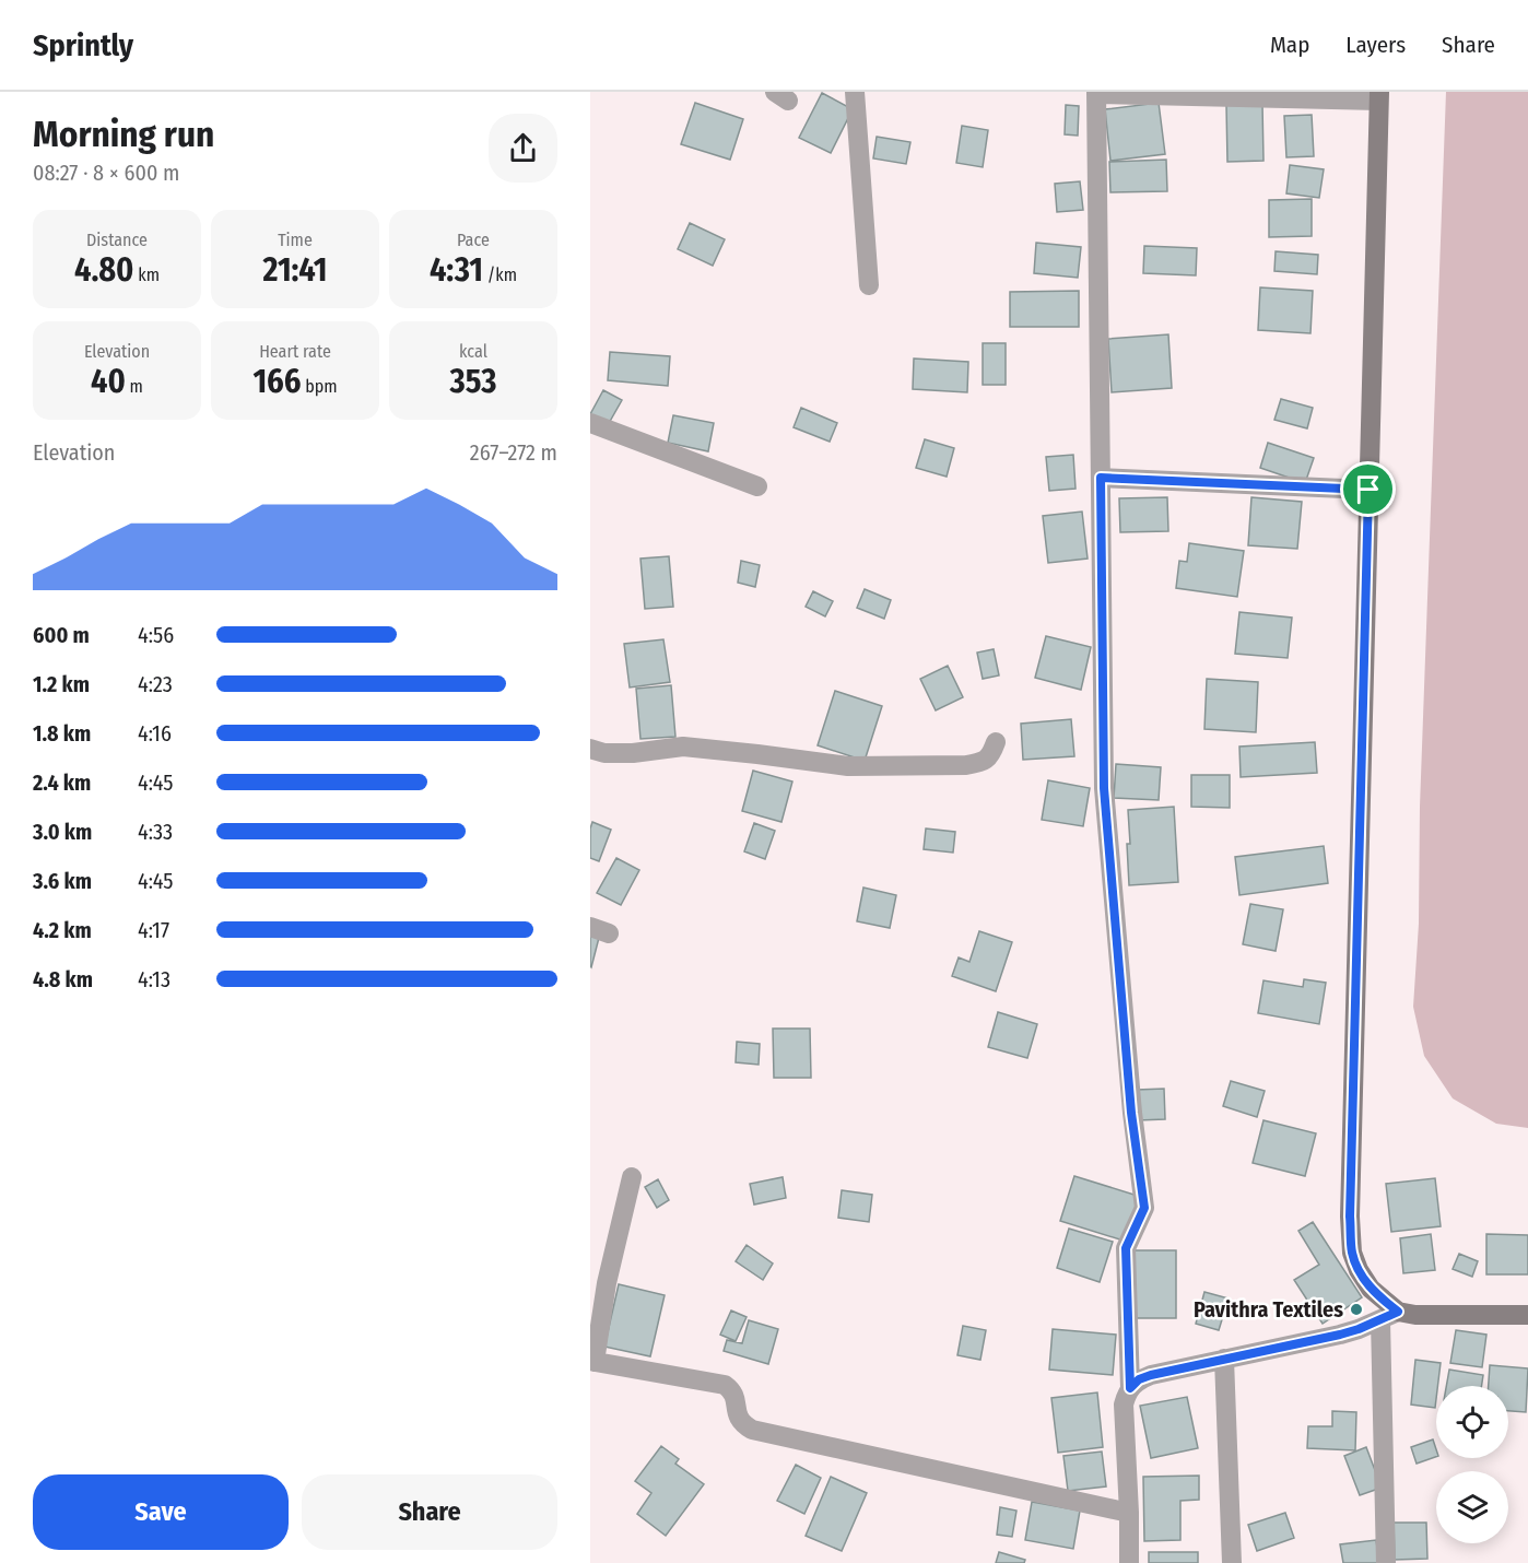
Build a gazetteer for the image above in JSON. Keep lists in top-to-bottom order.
{
  "places": ["Pavithra Textiles"],
  "page": {
    "header": "Sprintly",
    "nav": ["Map", "Layers", "Share"],
    "heading": ["Morning run", "08:27 · 8 × 600 m"],
    "stats": [
      ["Distance", "4.80 km"],
      ["Time", "21:41"],
      ["Pace", "4:31 /km"],
      ["Elevation", "40 m"],
      ["Heart rate", "166 bpm"],
      ["kcal", "353"]
    ],
    "chart": ["Elevation", "267–272 m"],
    "list": [
      {
        "name": "600 m",
        "note": "4:56"
      },
      {
        "name": "1.2 km",
        "note": "4:23"
      },
      {
        "name": "1.8 km",
        "note": "4:16"
      },
      {
        "name": "2.4 km",
        "note": "4:45"
      },
      {
        "name": "3.0 km",
        "note": "4:33"
      },
      {
        "name": "3.6 km",
        "note": "4:45"
      },
      {
        "name": "4.2 km",
        "note": "4:17"
      },
      {
        "name": "4.8 km",
        "note": "4:13"
      }
    ],
    "buttons": ["Save", "Share"]
  }
}
